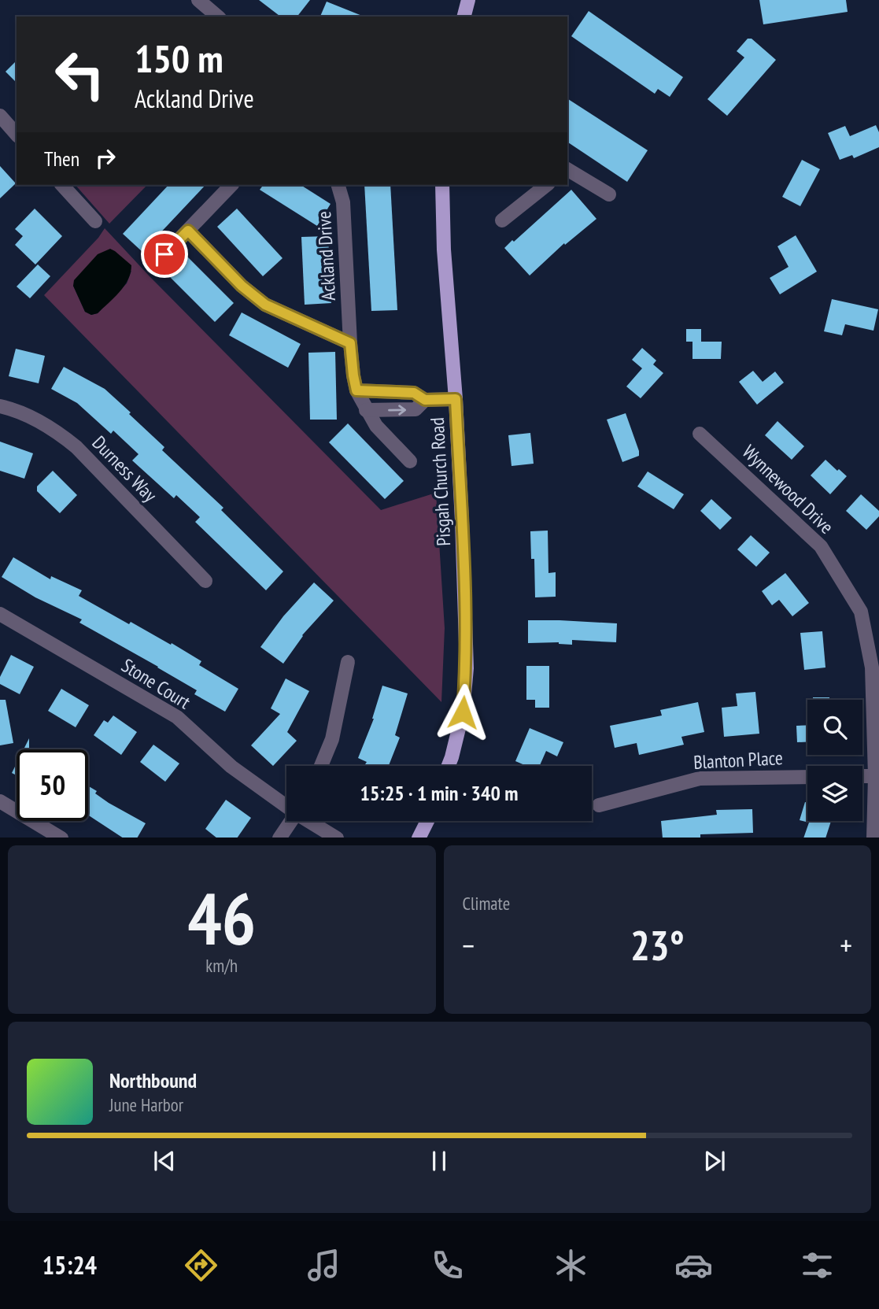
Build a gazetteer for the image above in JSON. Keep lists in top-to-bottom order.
{
  "streets": {
    "main road": ["Pisgah Church Road"],
    "street": [
      "Ackland Drive",
      "Durness Way",
      "Wynnewood Drive",
      "Stone Court",
      "Blanton Place"
    ]
  },
  "page": {
    "turn": ["150 m", "Ackland Drive"],
    "then": "Then",
    "limit": "50",
    "trip": "15:25 · 1 min · 340 m",
    "tile": [
      ["46", "km/h"],
      "Climate"
    ],
    "heat": ["−", "23°", "+"],
    "song": ["Northbound", "June Harbor"],
    "tabs": "15:24"
  }
}
